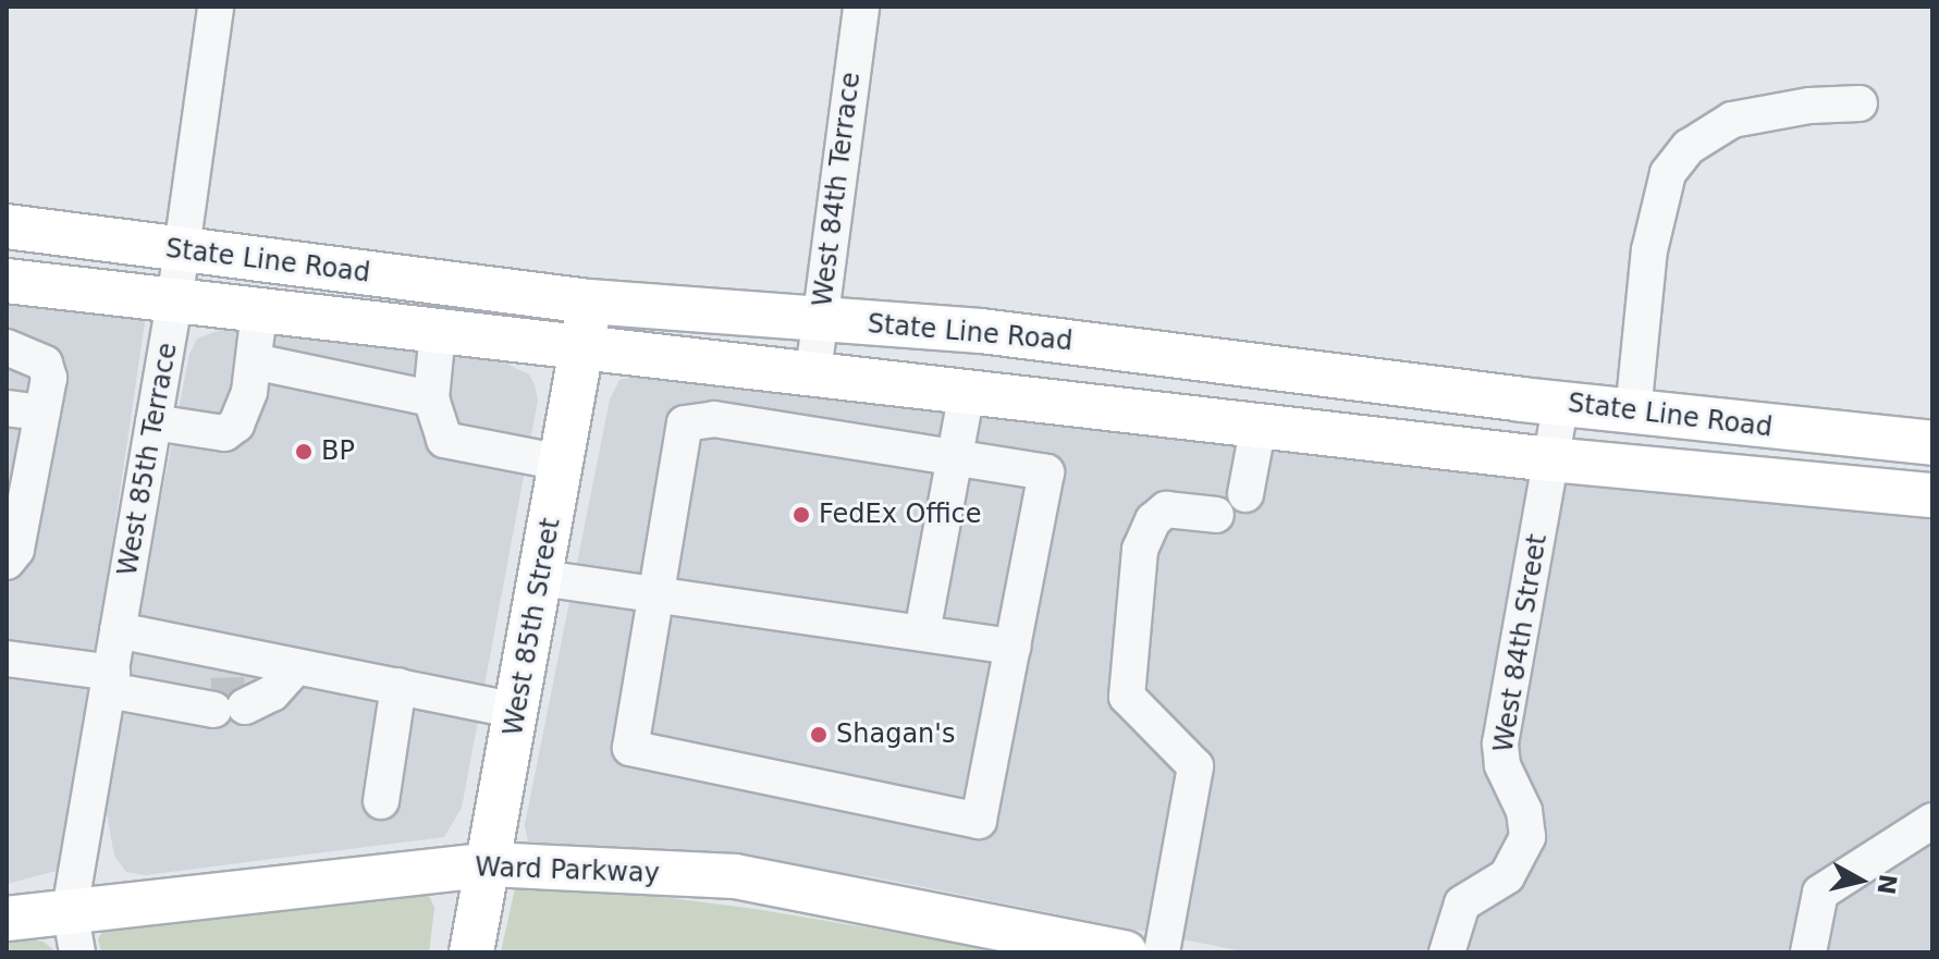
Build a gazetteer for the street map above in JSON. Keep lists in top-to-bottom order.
{
  "streets": {
    "main road": ["State Line Road", "West 85th Street", "Ward Parkway"],
    "street": ["West 84th Terrace", "West 85th Terrace", "West 84th Street"]
  },
  "crossings": [
    ["West 84th Terrace", "State Line Road"],
    ["State Line Road", "West 85th Terrace"],
    ["State Line Road", "West 85th Street"],
    ["State Line Road", "West 84th Street"],
    ["West 85th Terrace", "Ward Parkway"],
    ["West 85th Street", "Ward Parkway"]
  ],
  "places": ["BP", "FedEx Office", "Shagan's"],
  "north": "right"
}
